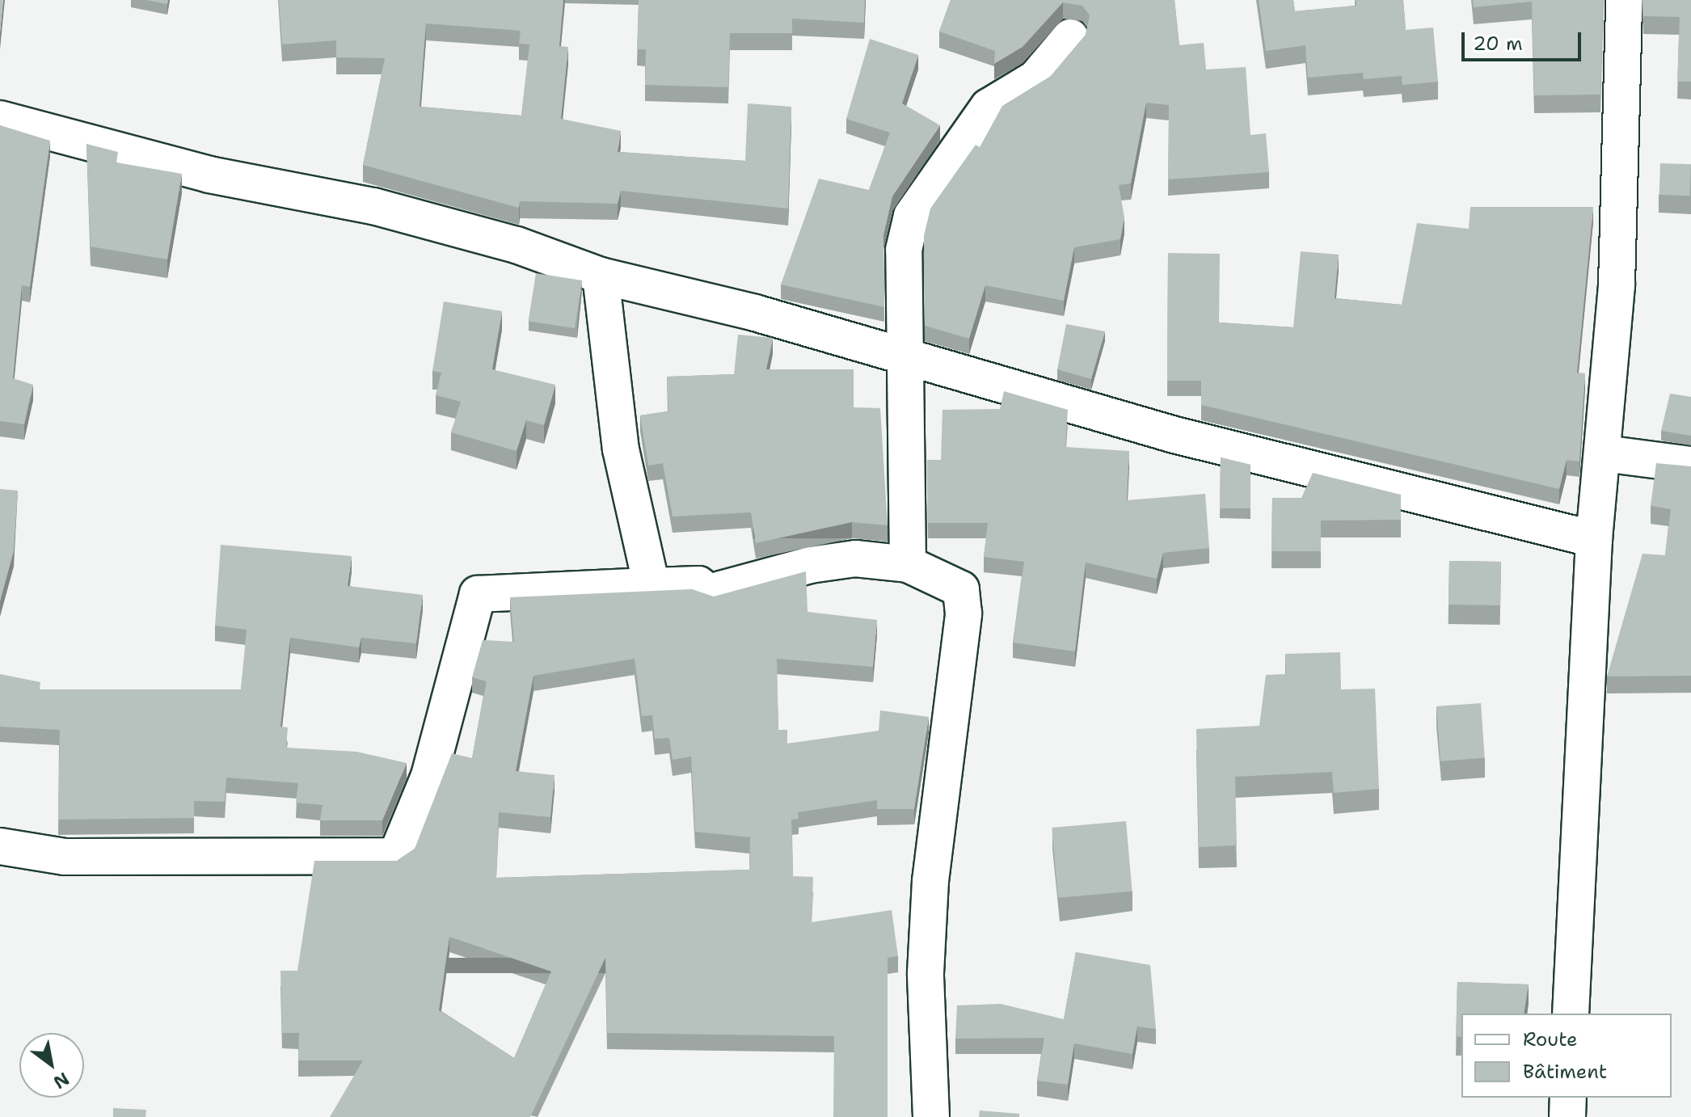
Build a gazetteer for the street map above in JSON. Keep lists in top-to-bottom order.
{
  "legend": ["Route", "Bâtiment"],
  "scale_bar": "20 m",
  "north": "bottom right"
}
